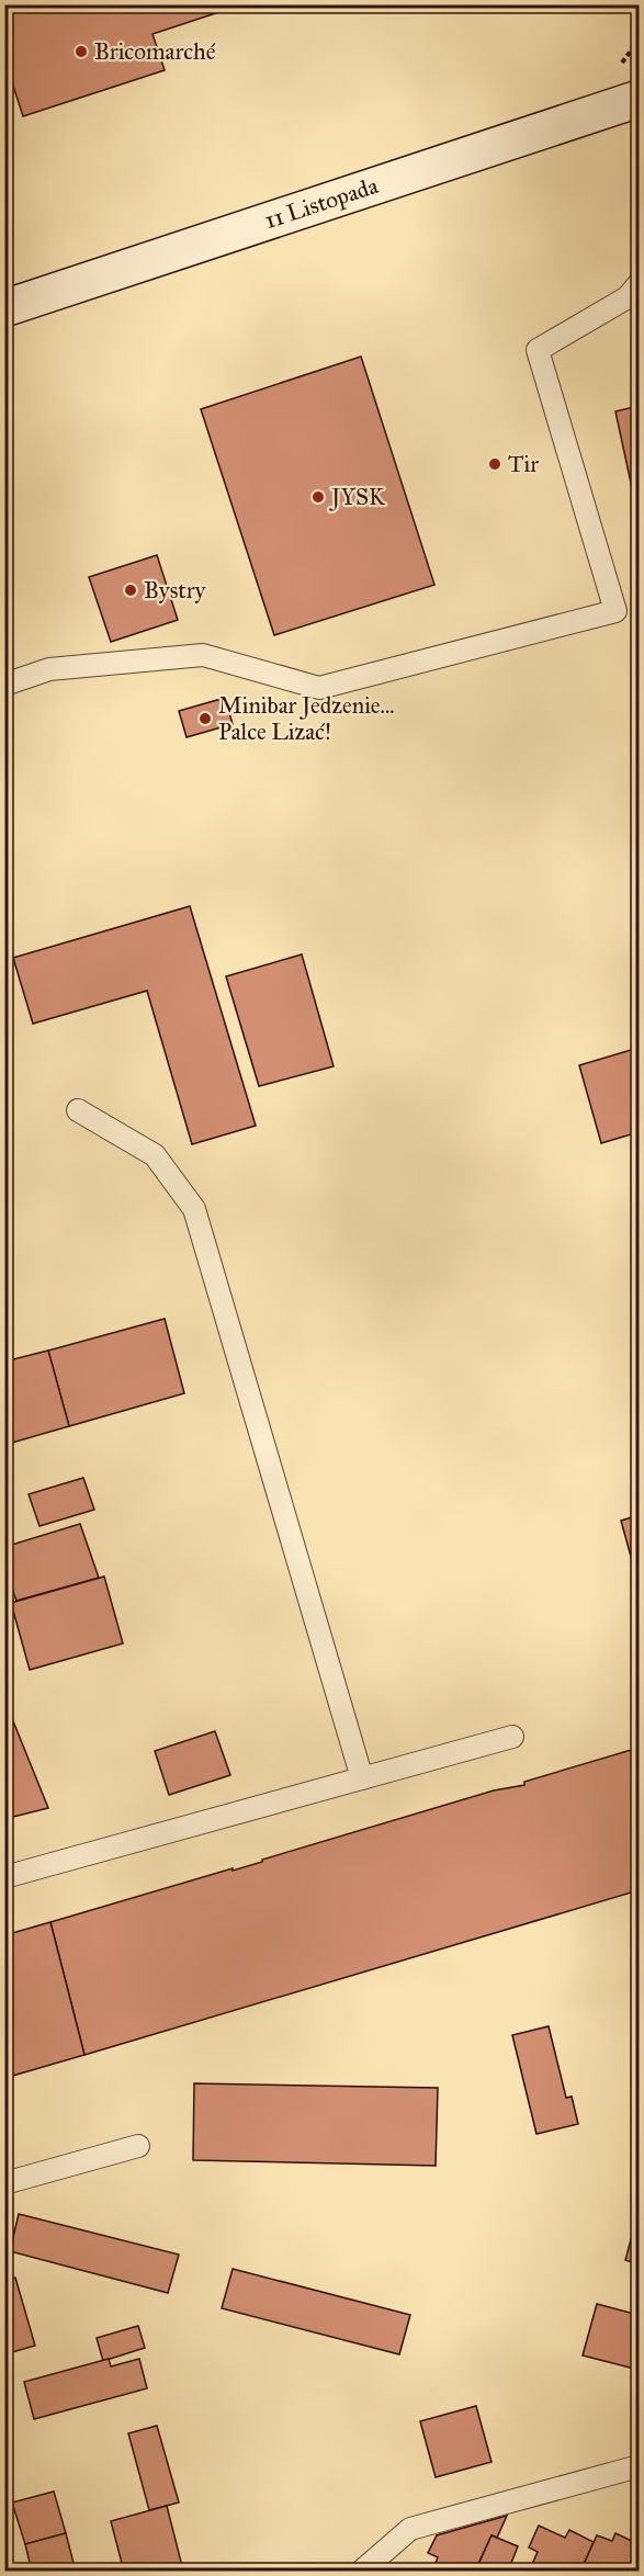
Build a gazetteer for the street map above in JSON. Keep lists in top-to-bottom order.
{
  "streets": {
    "main road": ["11 Listopada"]
  },
  "places": [
    "Bricomarché",
    "Tir",
    "JYSK",
    "Bystry",
    "Minibar Jedzenie... Palce Lizać!"
  ]
}
